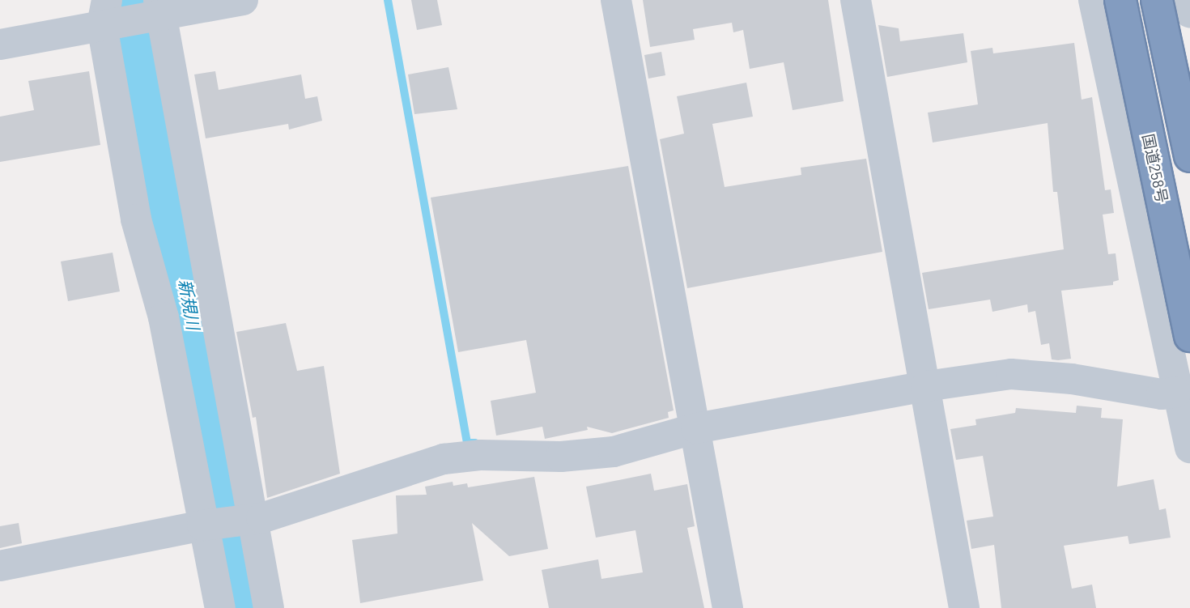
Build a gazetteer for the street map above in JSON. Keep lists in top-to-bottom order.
{
  "streets": {
    "highway": ["国道258号"]
  },
  "water": ["新規川"]
}
